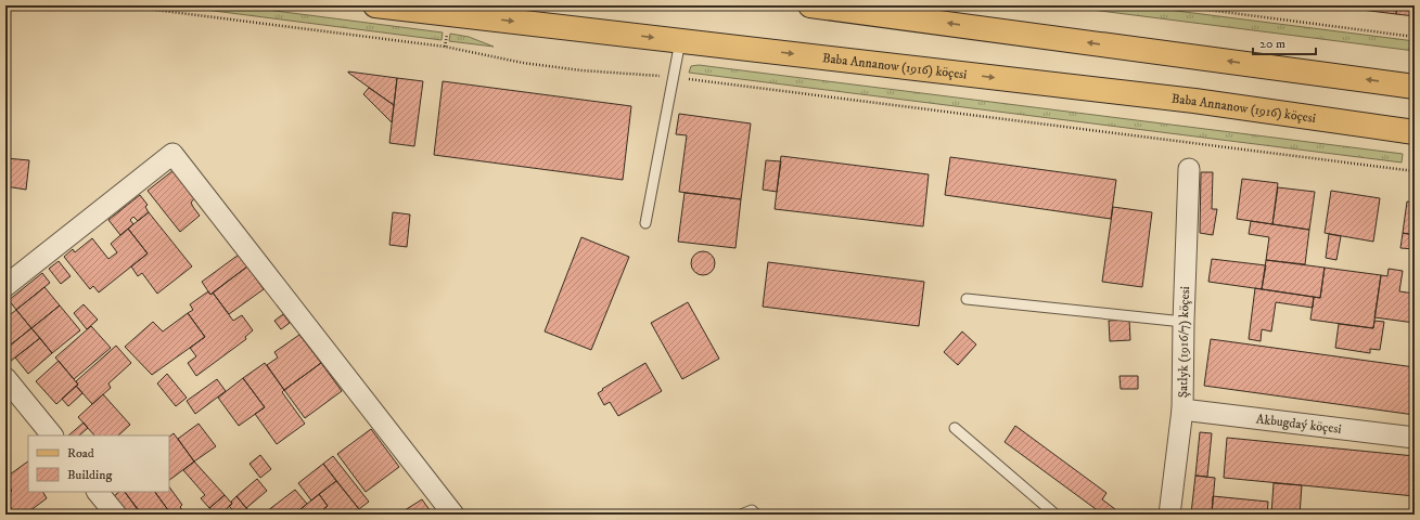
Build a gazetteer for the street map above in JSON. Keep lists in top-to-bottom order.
{
  "streets": {
    "main road": ["Baba Annanow (1916) köçesi"],
    "street": ["Şatlyk (1916/7) köçesi", "Akbugdaý köçesi"]
  },
  "crossings": [
    ["Şatlyk (1916/7) köçesi", "Akbugdaý köçesi"]
  ],
  "legend": ["Road", "Building"],
  "scale_bar": "20 m"
}
